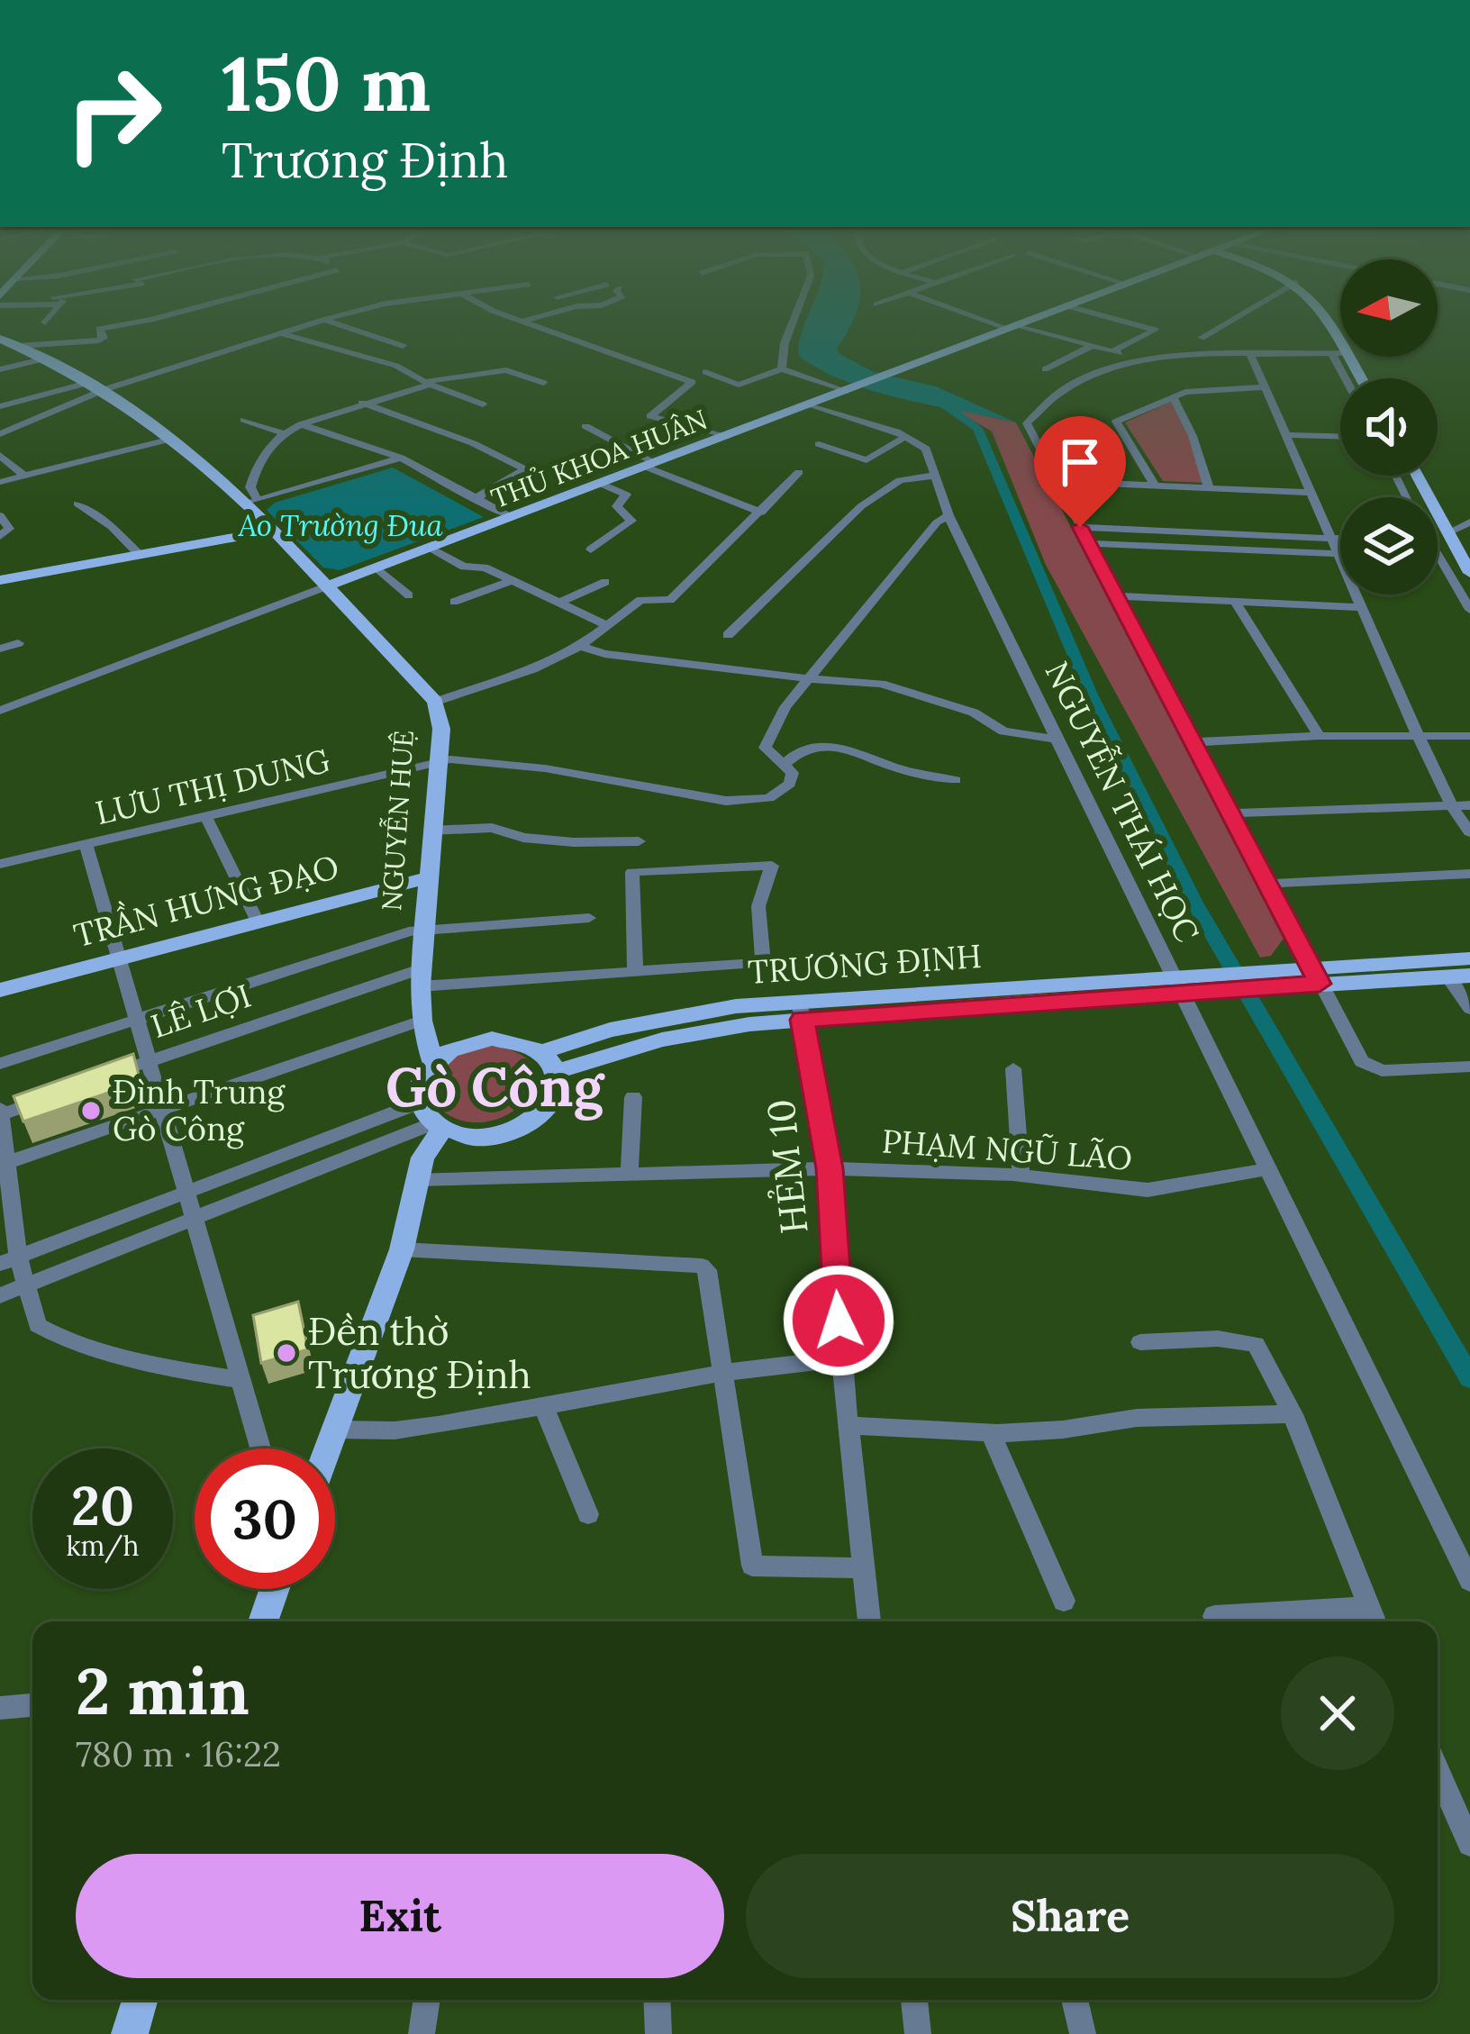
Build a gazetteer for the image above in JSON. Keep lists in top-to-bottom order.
{
  "streets": {
    "main road": [
      "THỦ KHOA HUÂN",
      "NGUYỄN HUỆ",
      "TRẦN HƯNG ĐẠO",
      "TRƯƠNG ĐỊNH"
    ],
    "street": [
      "LƯU THỊ DUNG",
      "NGUYỄN THÁI HỌC",
      "LÊ LỢI",
      "PHẠM NGŨ LÃO",
      "HẺM 10"
    ]
  },
  "crossings": [
    ["THỦ KHOA HUÂN", "NGUYỄN HUỆ"],
    ["LƯU THỊ DUNG", "NGUYỄN HUỆ"],
    ["NGUYỄN THÁI HỌC", "TRƯƠNG ĐỊNH"],
    ["NGUYỄN THÁI HỌC", "PHẠM NGŨ LÃO"],
    ["NGUYỄN HUỆ", "TRẦN HƯNG ĐẠO"],
    ["NGUYỄN HUỆ", "TRƯƠNG ĐỊNH"],
    ["NGUYỄN HUỆ", "LÊ LỢI"],
    ["TRƯƠNG ĐỊNH", "HẺM 10"],
    ["PHẠM NGŨ LÃO", "HẺM 10"]
  ],
  "districts": ["Gò Công"],
  "water": ["Ao Trường Đua"],
  "places": ["Đình Trung Gò Công", "Đền thờ Trương Định"],
  "north": "left",
  "page": {
    "turn": ["150 m", "Trương Định"],
    "speed": "20 km/h",
    "limit": "30",
    "heading": ["2 min", "780 m · 16:22"],
    "buttons": ["Exit", "Share"]
  }
}
